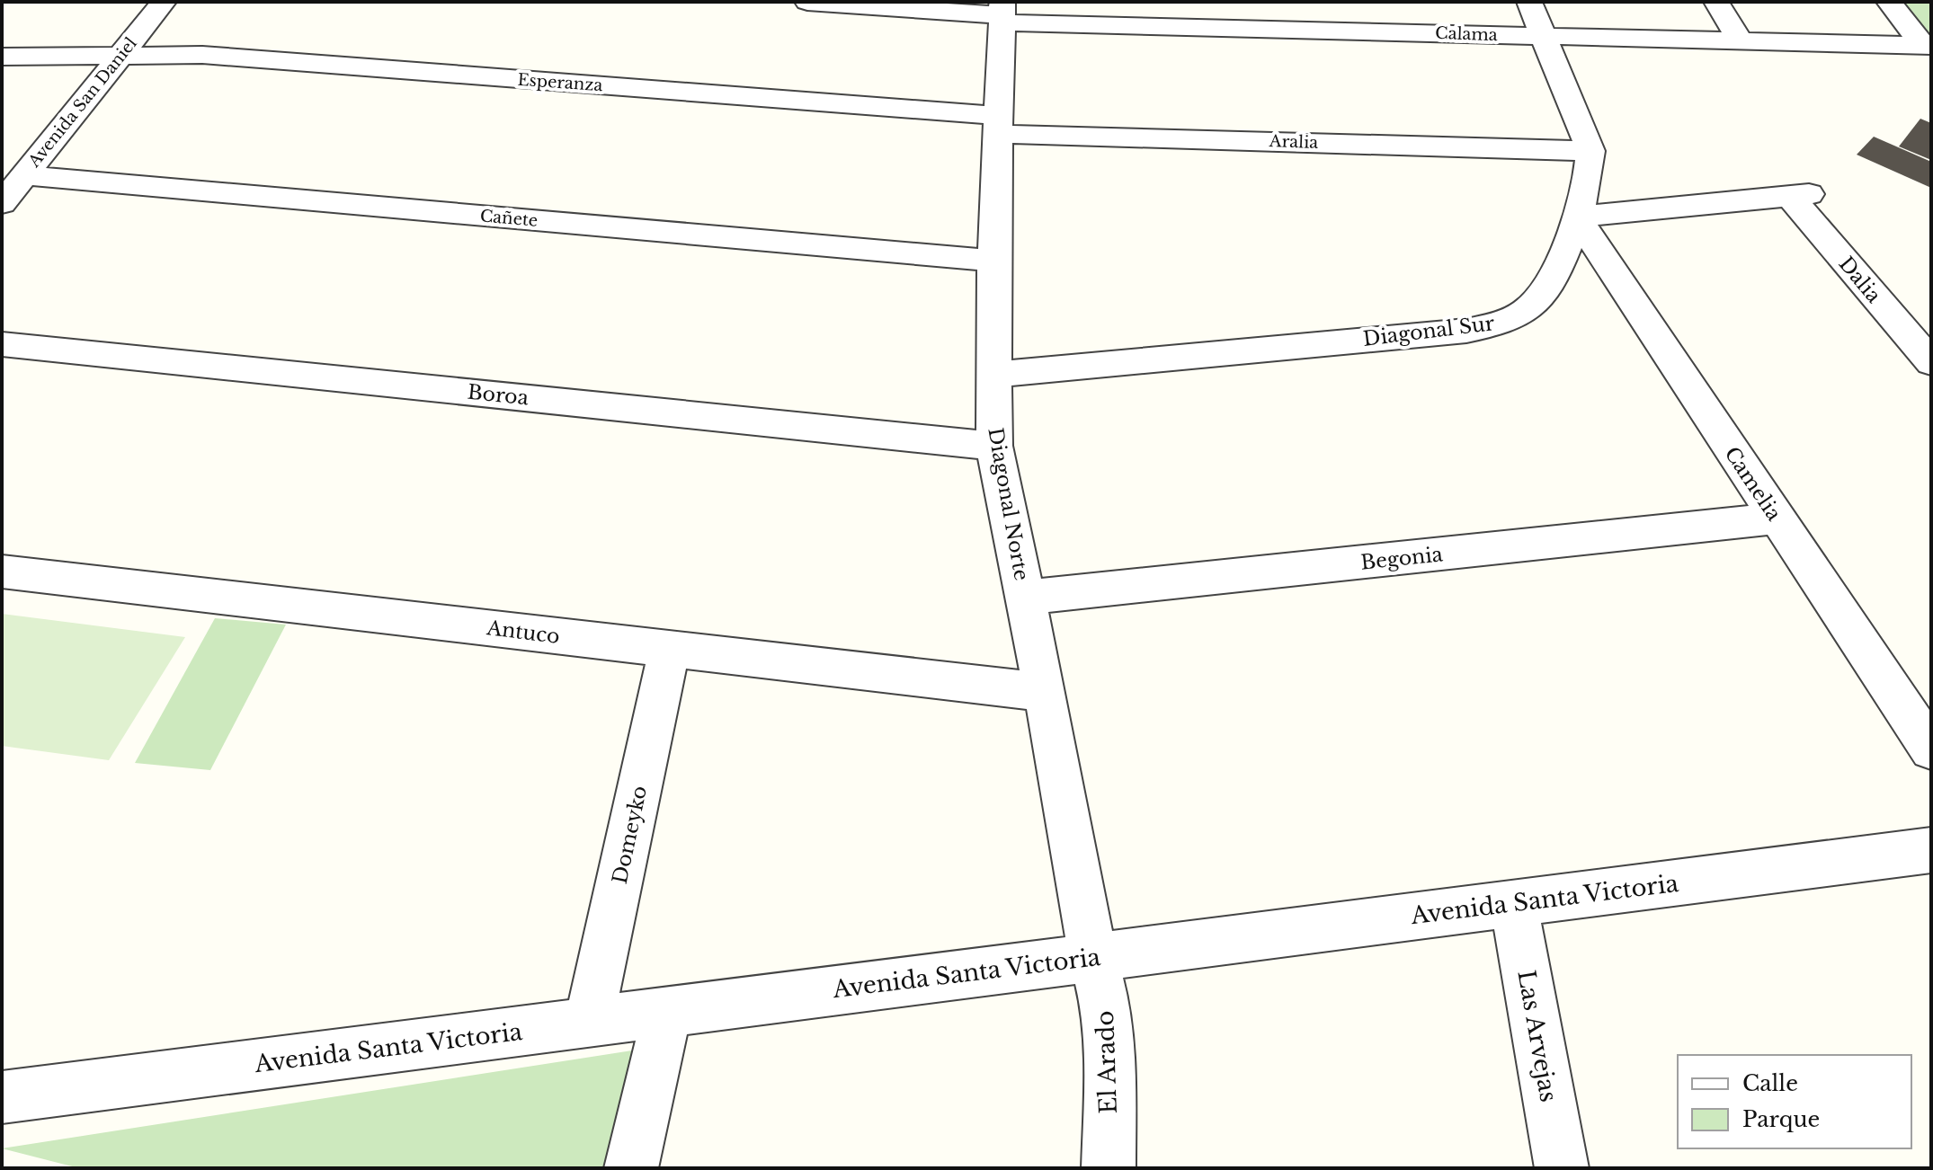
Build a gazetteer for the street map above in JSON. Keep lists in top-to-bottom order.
{
  "streets": {
    "street": [
      "Calama",
      "Esperanza",
      "Avenida San Daniel",
      "Aralia",
      "Cañete",
      "Dalia",
      "Diagonal Sur",
      "Boroa",
      "Camelia",
      "Diagonal Norte",
      "Begonia",
      "Antuco",
      "Domeyko",
      "Avenida Santa Victoria",
      "Las Arvejas",
      "El Arado"
    ]
  },
  "crossings": [
    ["Calama", "Diagonal Norte"],
    ["Esperanza", "Avenida San Daniel"],
    ["Esperanza", "Aralia"],
    ["Esperanza", "Diagonal Norte"],
    ["Avenida San Daniel", "Cañete"],
    ["Aralia", "Diagonal Sur"],
    ["Aralia", "Diagonal Norte"],
    ["Cañete", "Diagonal Norte"],
    ["Dalia", "Diagonal Sur"],
    ["Dalia", "Camelia"],
    ["Diagonal Sur", "Camelia"],
    ["Diagonal Sur", "Diagonal Norte"],
    ["Boroa", "Diagonal Norte"],
    ["Camelia", "Begonia"],
    ["Diagonal Norte", "Begonia"],
    ["Diagonal Norte", "Antuco"],
    ["Diagonal Norte", "Avenida Santa Victoria"],
    ["Diagonal Norte", "El Arado"],
    ["Antuco", "Domeyko"],
    ["Domeyko", "Avenida Santa Victoria"],
    ["Avenida Santa Victoria", "Las Arvejas"],
    ["Avenida Santa Victoria", "El Arado"]
  ],
  "legend": ["Calle", "Parque"]
}
